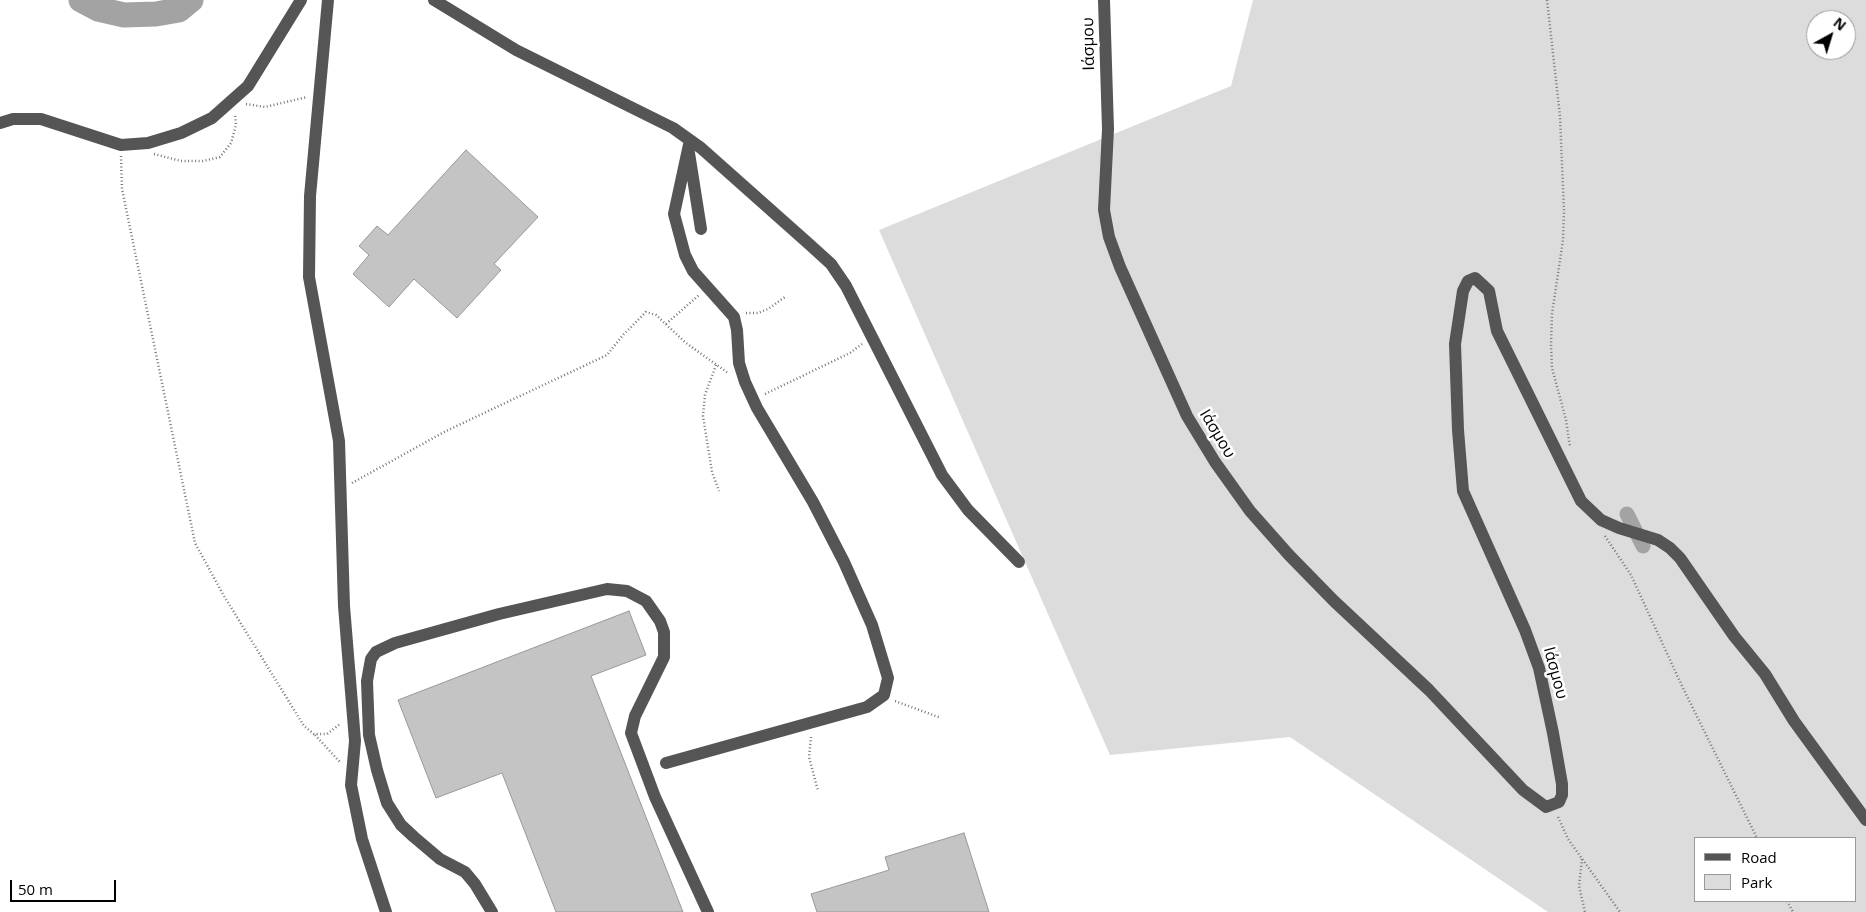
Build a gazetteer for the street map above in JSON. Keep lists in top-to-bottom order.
{
  "streets": {
    "street": ["Ιάσμου"]
  },
  "legend": ["Road", "Park"],
  "scale_bar": "50 m",
  "north": "top right"
}
